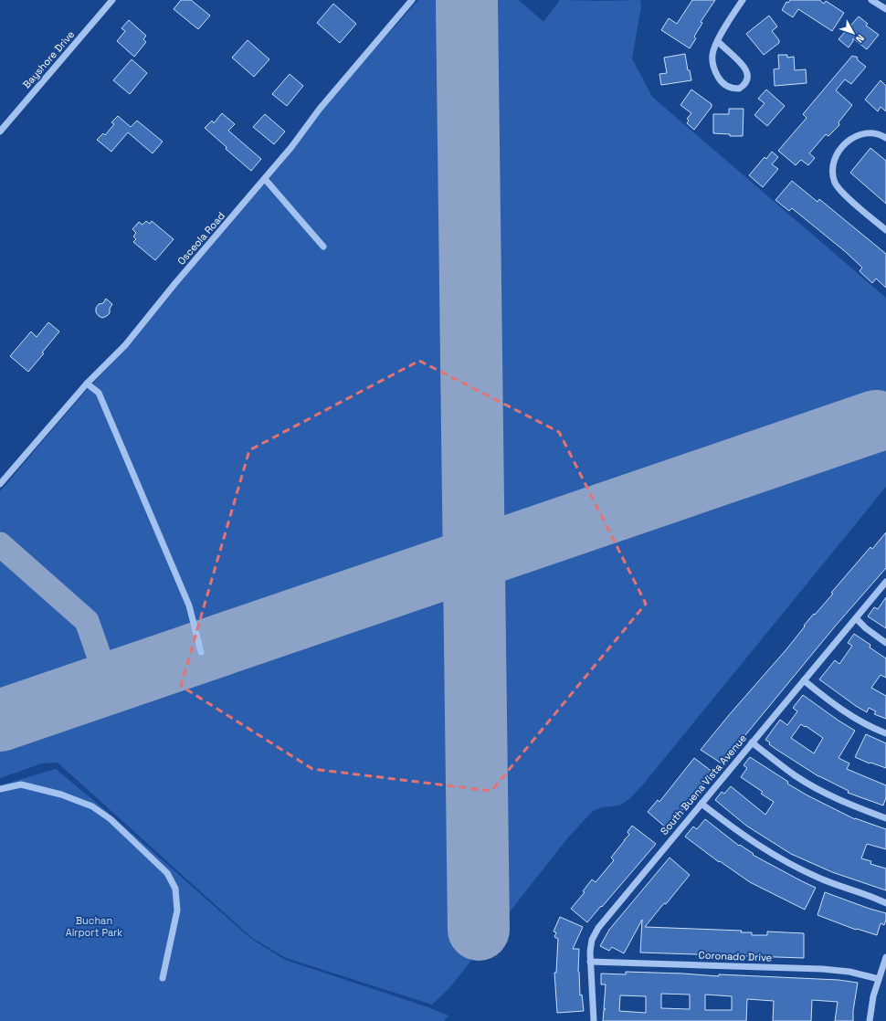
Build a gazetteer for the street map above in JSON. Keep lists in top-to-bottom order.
{
  "streets": {
    "street": [
      "Bayshore Drive",
      "Osceola Road",
      "South Buena Vista Avenue",
      "Coronado Drive"
    ]
  },
  "crossings": [
    ["South Buena Vista Avenue", "Coronado Drive"]
  ],
  "parks": ["Buchan Airport Park"],
  "north": "bottom right"
}
